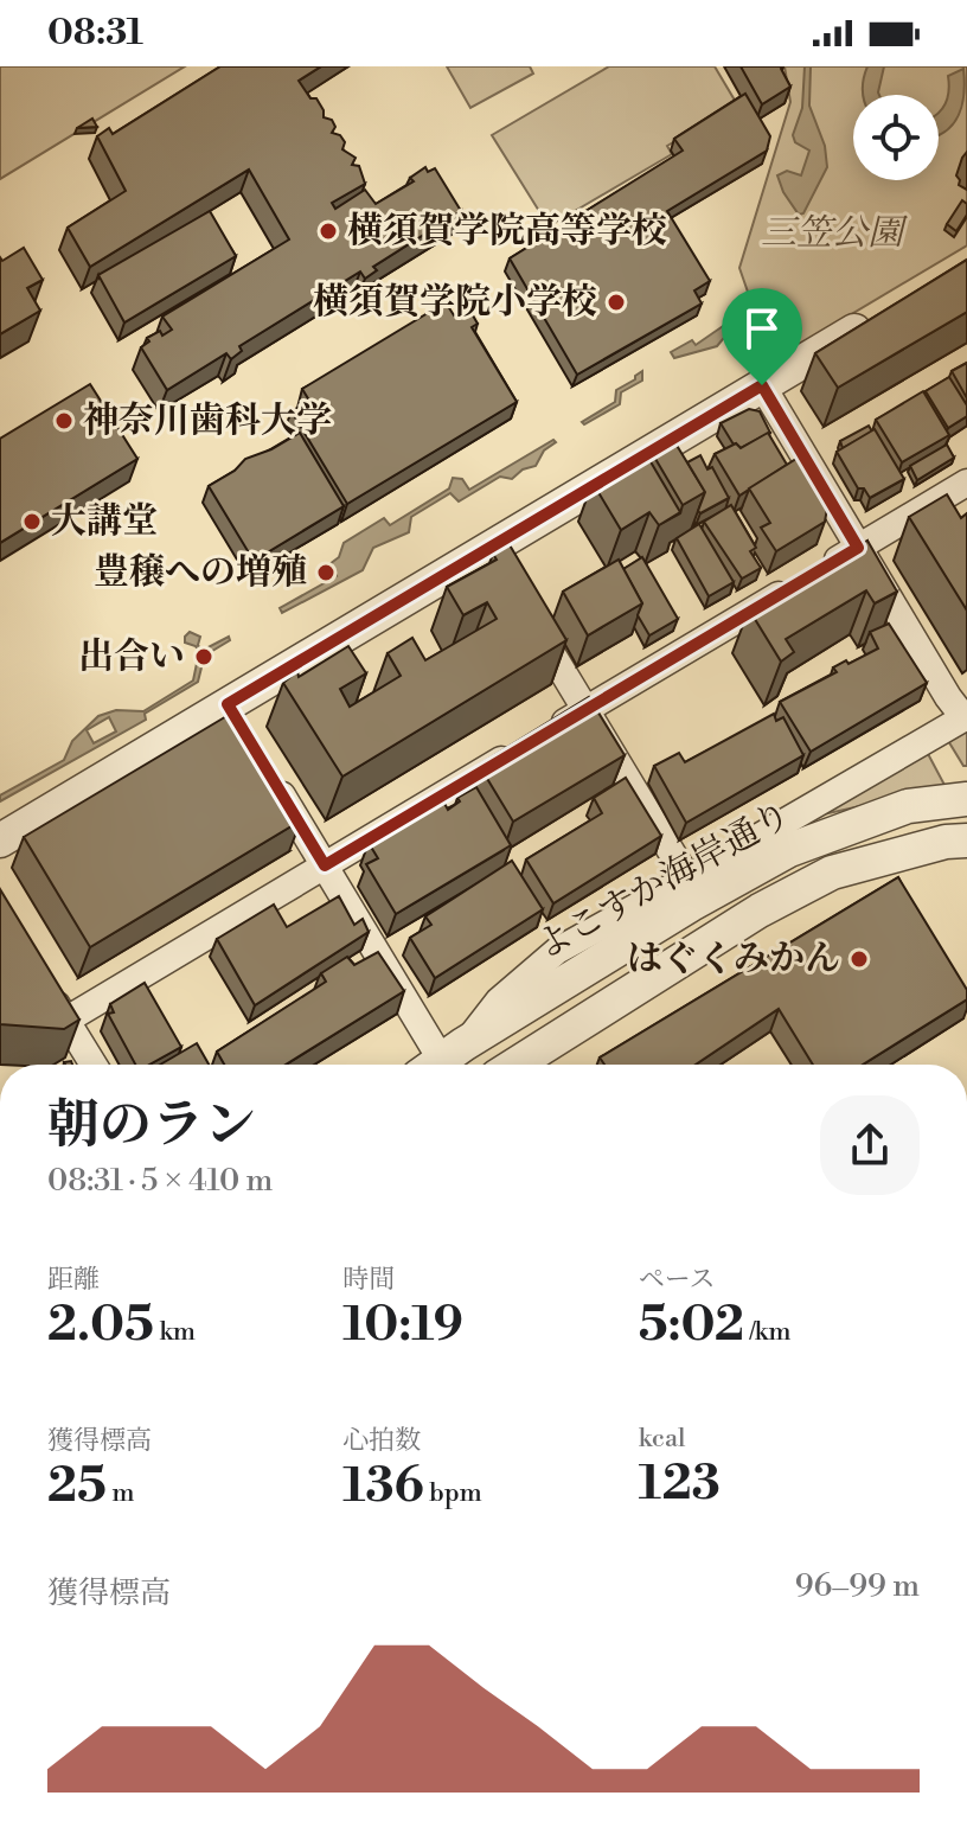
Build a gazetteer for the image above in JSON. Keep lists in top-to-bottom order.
{
  "streets": {
    "street": ["よこすか海岸通り"]
  },
  "parks": ["三笠公園"],
  "places": [
    "横須賀学院高等学校",
    "横須賀学院小学校",
    "神奈川歯科大学",
    "大講堂",
    "豊穣への増殖",
    "出合い",
    "はぐくみかん"
  ],
  "page": {
    "status": "08:31",
    "heading": ["朝のラン", "08:31 · 5 × 410 m"],
    "stats": [
      ["距離", "2.05 km"],
      ["時間", "10:19"],
      ["ペース", "5:02 /km"],
      ["獲得標高", "25 m"],
      ["心拍数", "136 bpm"],
      ["kcal", "123"]
    ],
    "chart": ["獲得標高", "96–99 m"]
  }
}
